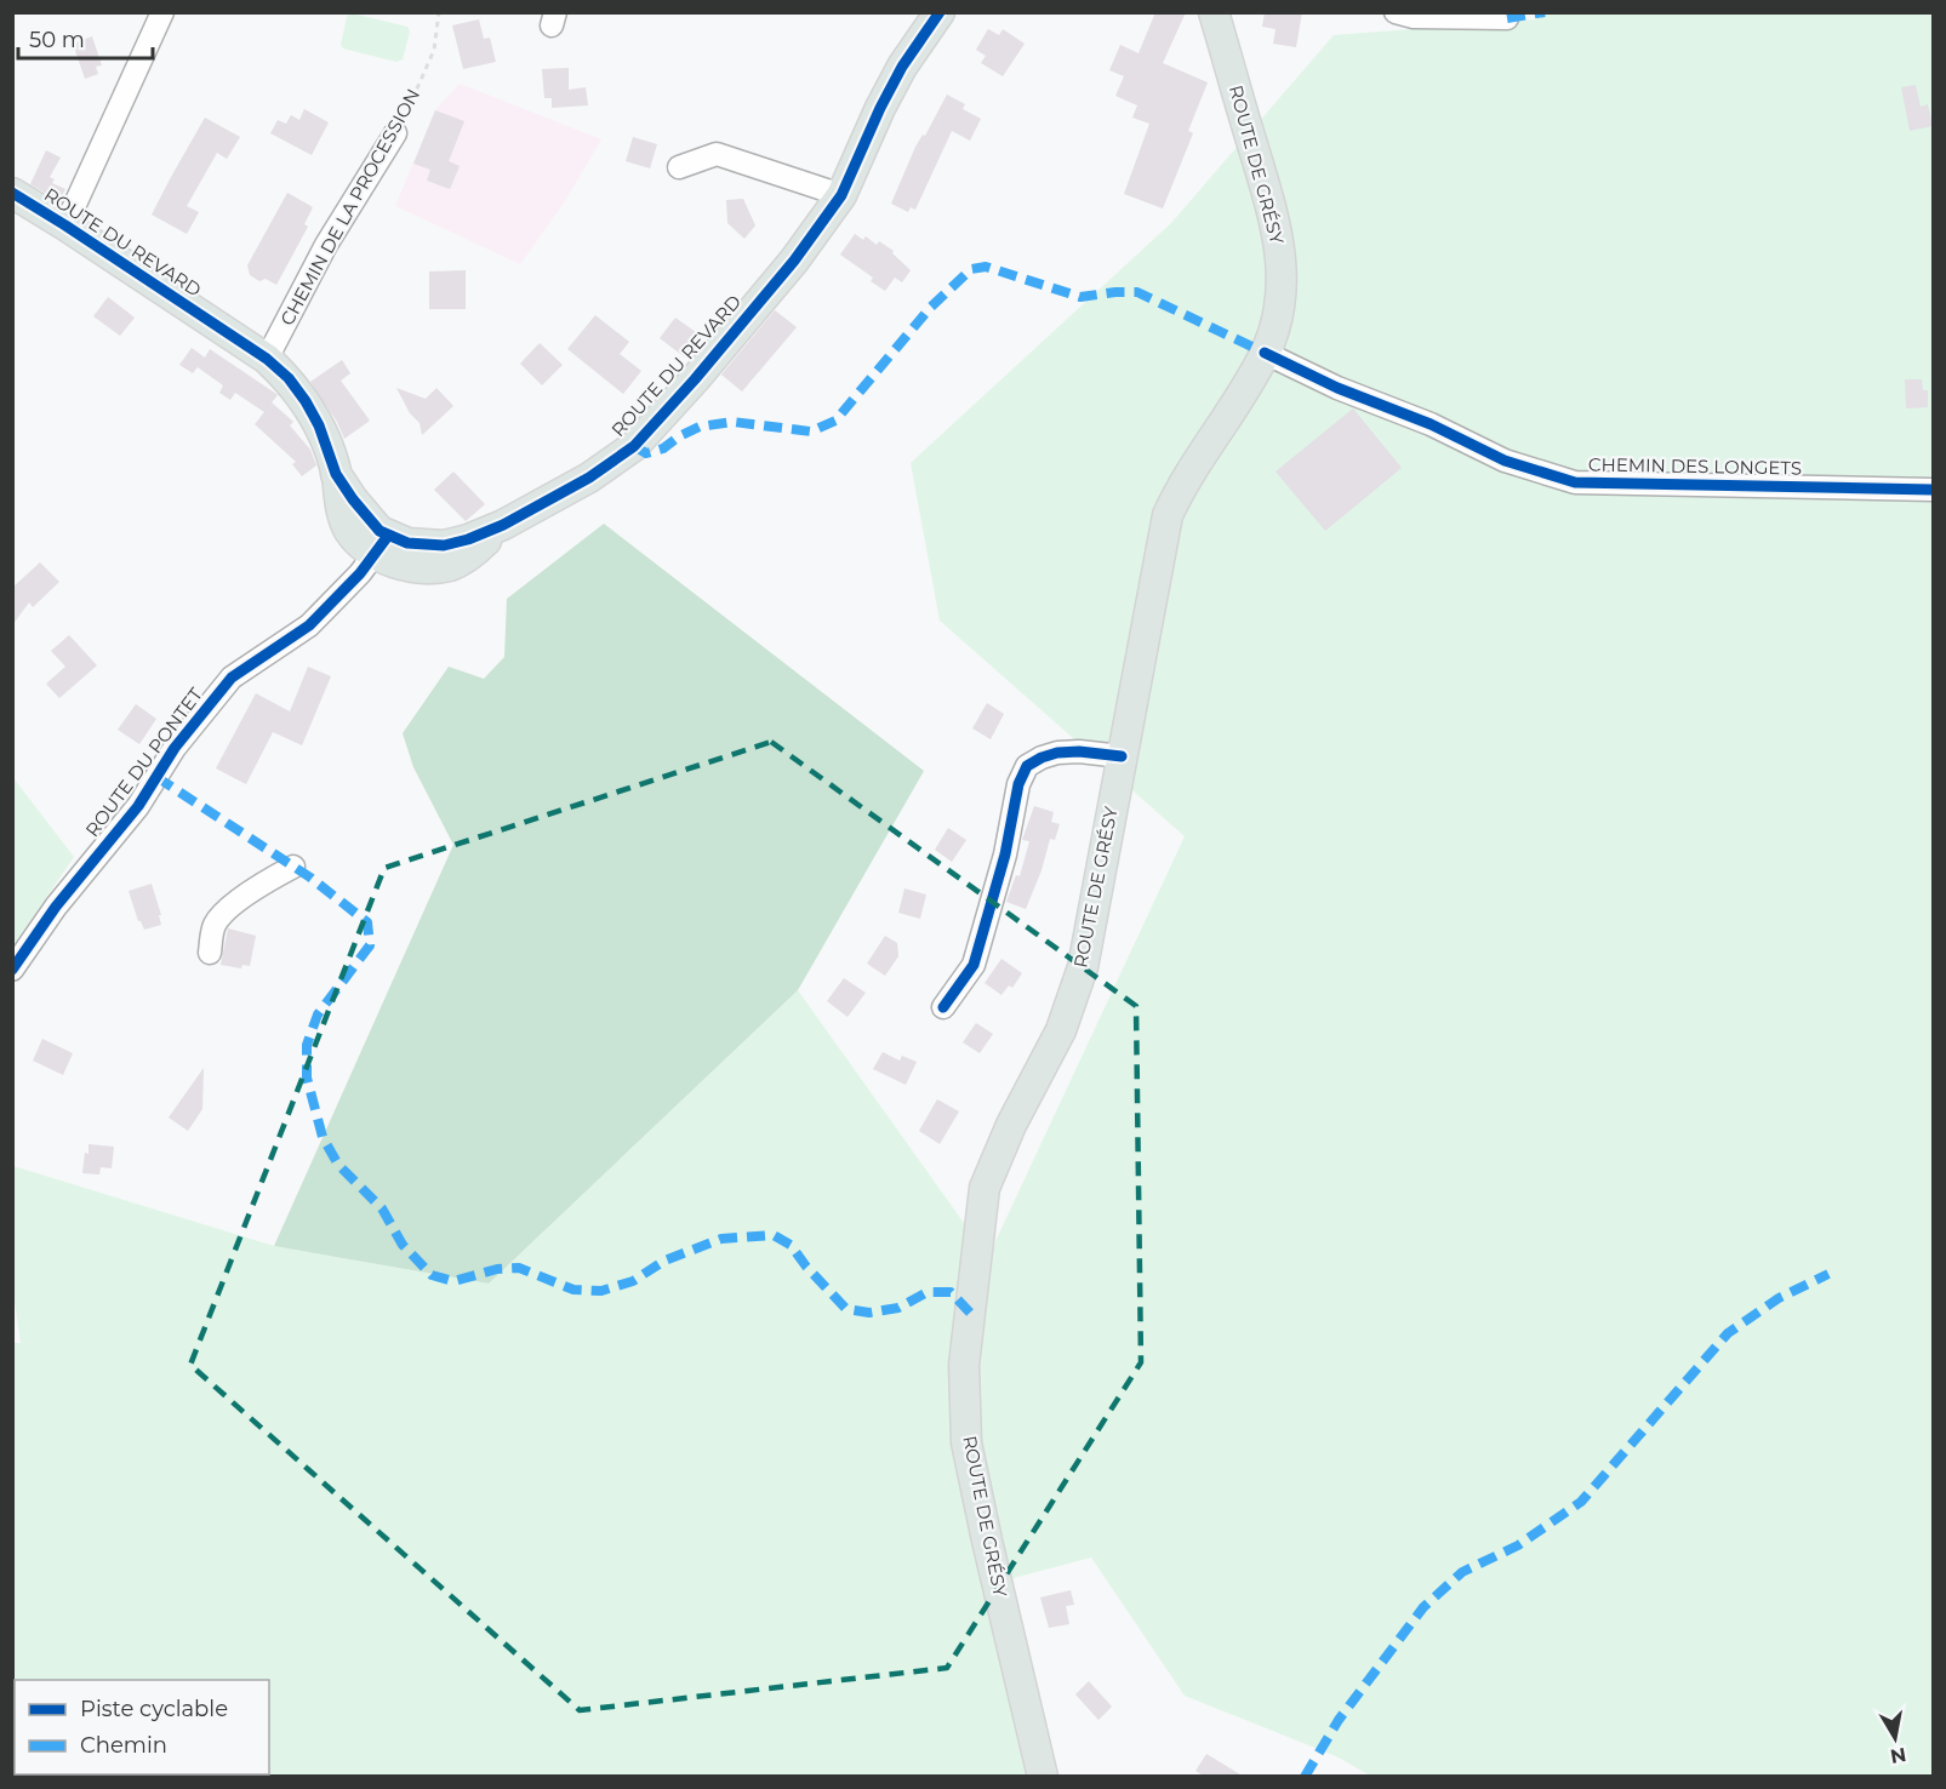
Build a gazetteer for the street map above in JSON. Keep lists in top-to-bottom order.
{
  "streets": {
    "main road": ["ROUTE DE GRÉSY", "ROUTE DU REVARD"],
    "street": ["CHEMIN DE LA PROCESSION", "CHEMIN DES LONGETS", "ROUTE DU PONTET"]
  },
  "crossings": [
    ["ROUTE DE GRÉSY", "CHEMIN DES LONGETS"],
    ["CHEMIN DE LA PROCESSION", "ROUTE DU REVARD"],
    ["ROUTE DU REVARD", "ROUTE DU PONTET"]
  ],
  "legend": ["Piste cyclable", "Chemin"],
  "scale_bar": "50 m",
  "north": "bottom"
}
